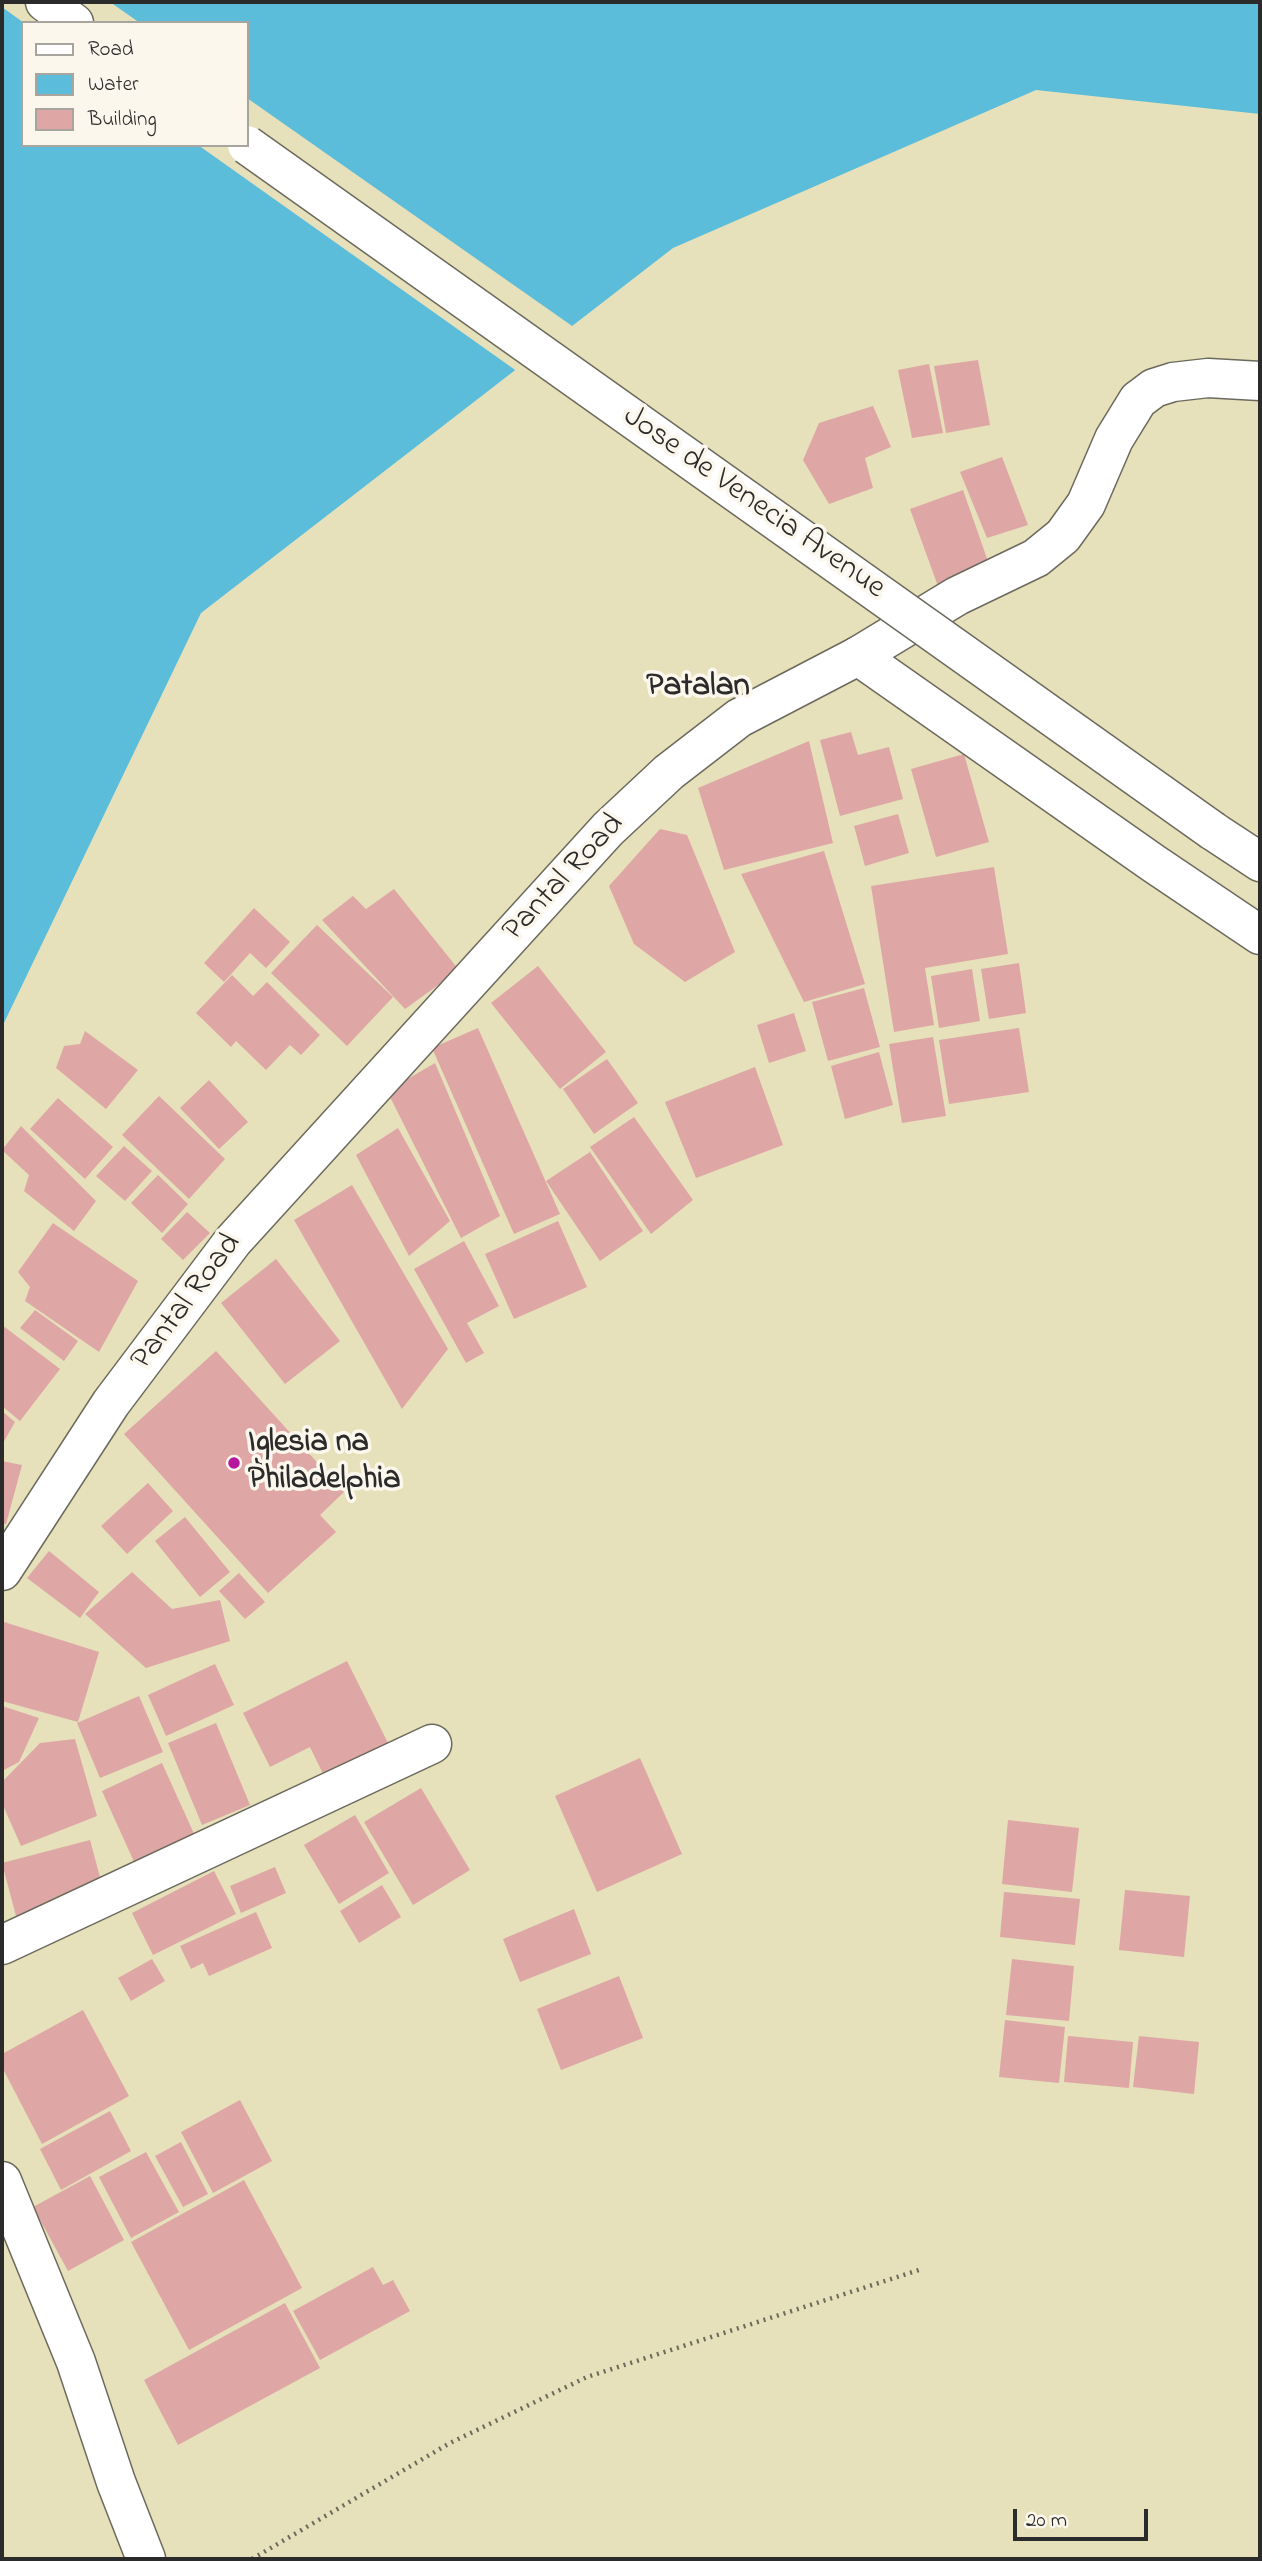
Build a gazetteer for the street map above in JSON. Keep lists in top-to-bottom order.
{
  "streets": {
    "main road": ["Jose de Venecia Avenue", "Pantal Road"]
  },
  "districts": ["Patalan"],
  "places": ["Iglesia na Philadelphia"],
  "legend": ["Road", "Water", "Building"],
  "scale_bar": "20 m"
}
